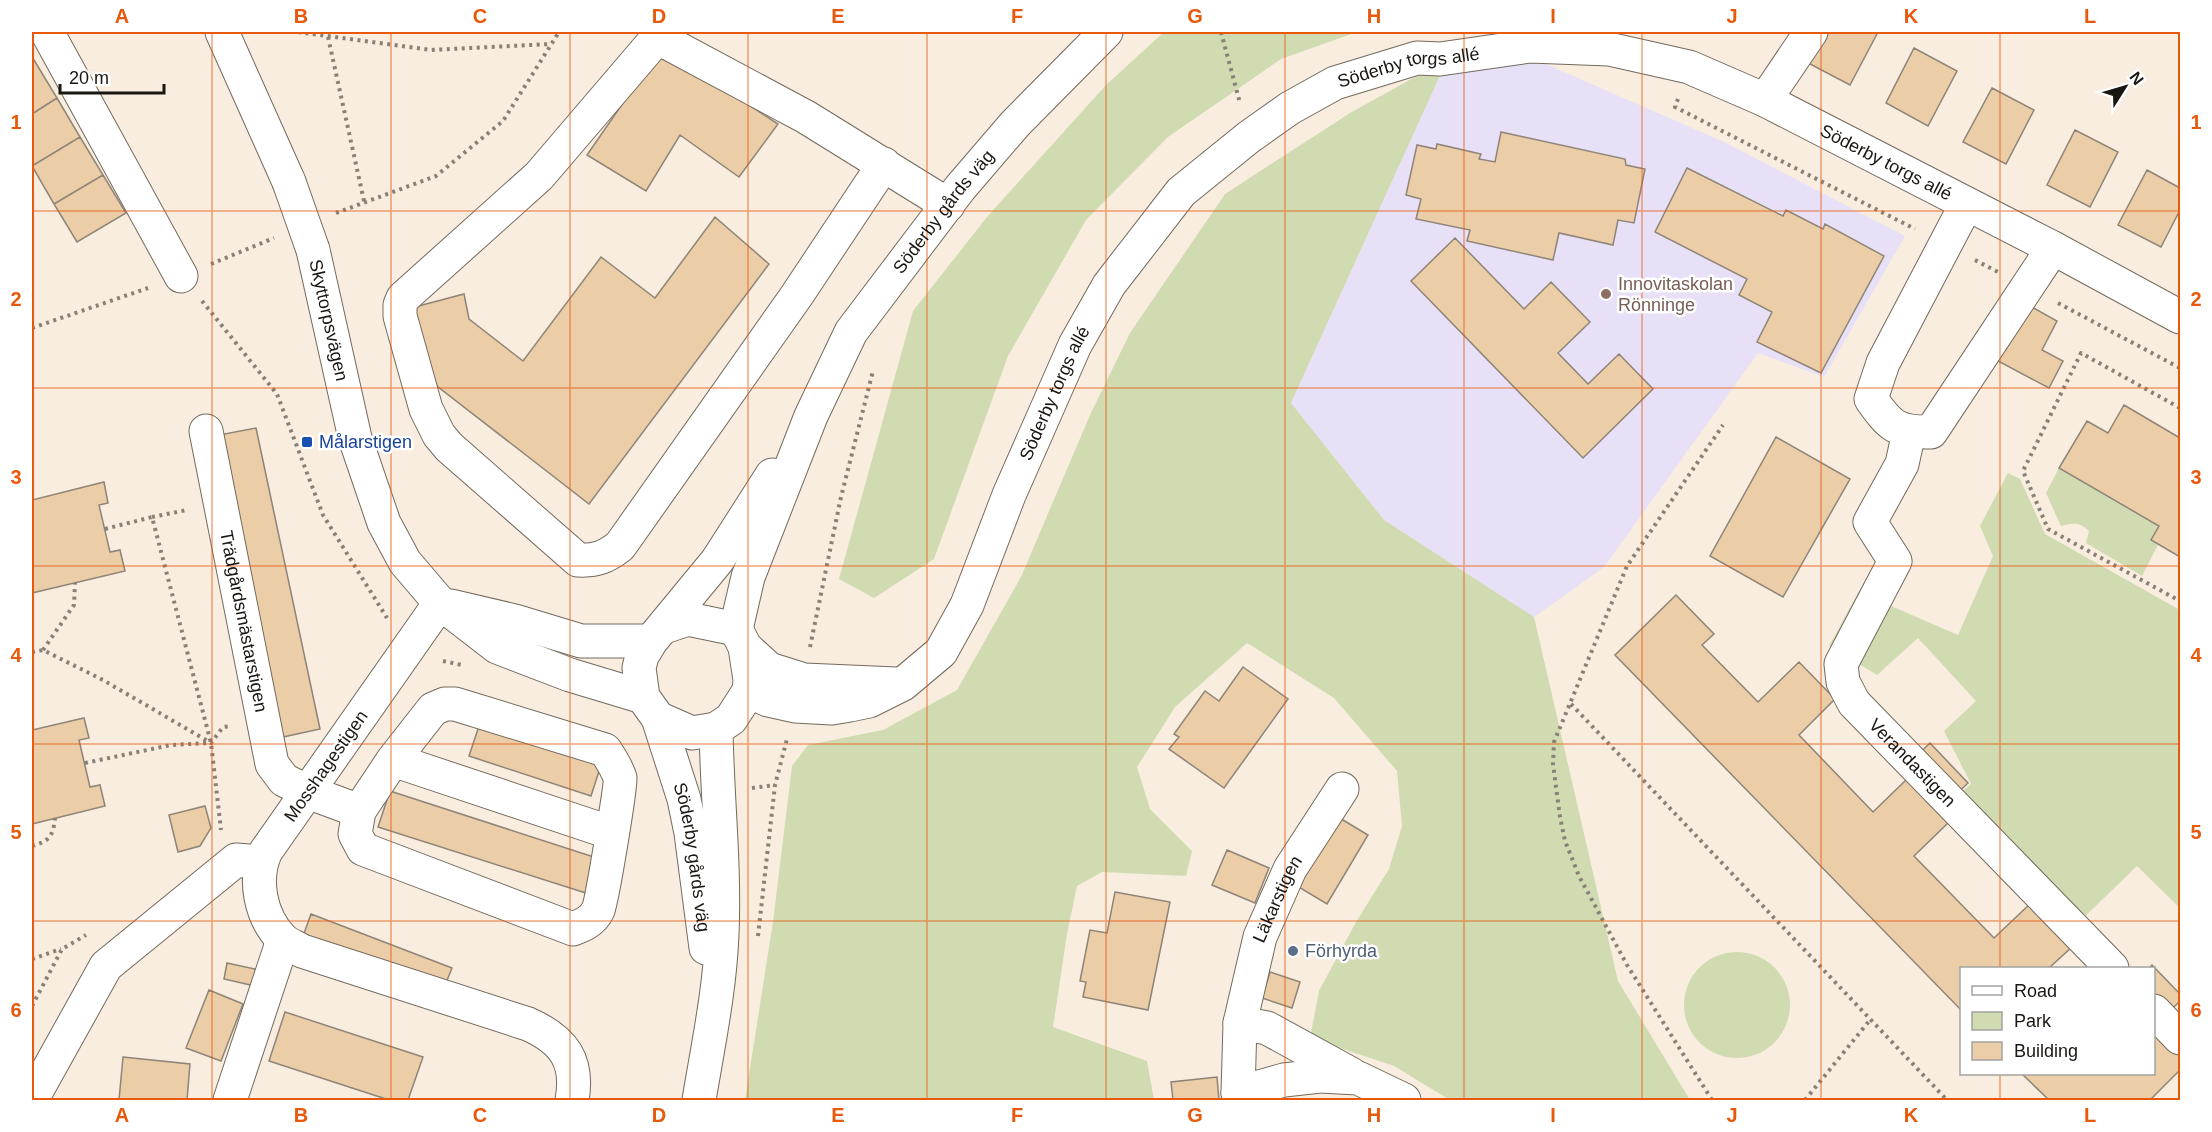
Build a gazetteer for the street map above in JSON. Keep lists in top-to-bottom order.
{
  "streets": {
    "street": [
      "Söderby torgs allé",
      "Söderby gårds väg",
      "Skyttorpsvägen",
      "Trädgårdsmästarstigen",
      "Verandastigen",
      "Mosshagestigen",
      "Läkarstigen"
    ]
  },
  "crossings": [
    ["Söderby torgs allé", "Söderby gårds väg"],
    ["Söderby torgs allé", "Skyttorpsvägen"],
    ["Söderby gårds väg", "Skyttorpsvägen"],
    ["Skyttorpsvägen", "Mosshagestigen"],
    ["Trädgårdsmästarstigen", "Mosshagestigen"]
  ],
  "places": {
    "other": ["Innovitaskolan Rönninge", "Förhyrda"],
    "transit": ["Målarstigen"]
  },
  "legend": ["Road", "Park", "Building"],
  "scale_bar": "20 m",
  "north": "top right",
  "grid": {
    "columns": [
      "A",
      "B",
      "C",
      "D",
      "E",
      "F",
      "G",
      "H",
      "I",
      "J",
      "K",
      "L"
    ],
    "rows": [
      "1",
      "2",
      "3",
      "4",
      "5",
      "6"
    ]
  }
}
